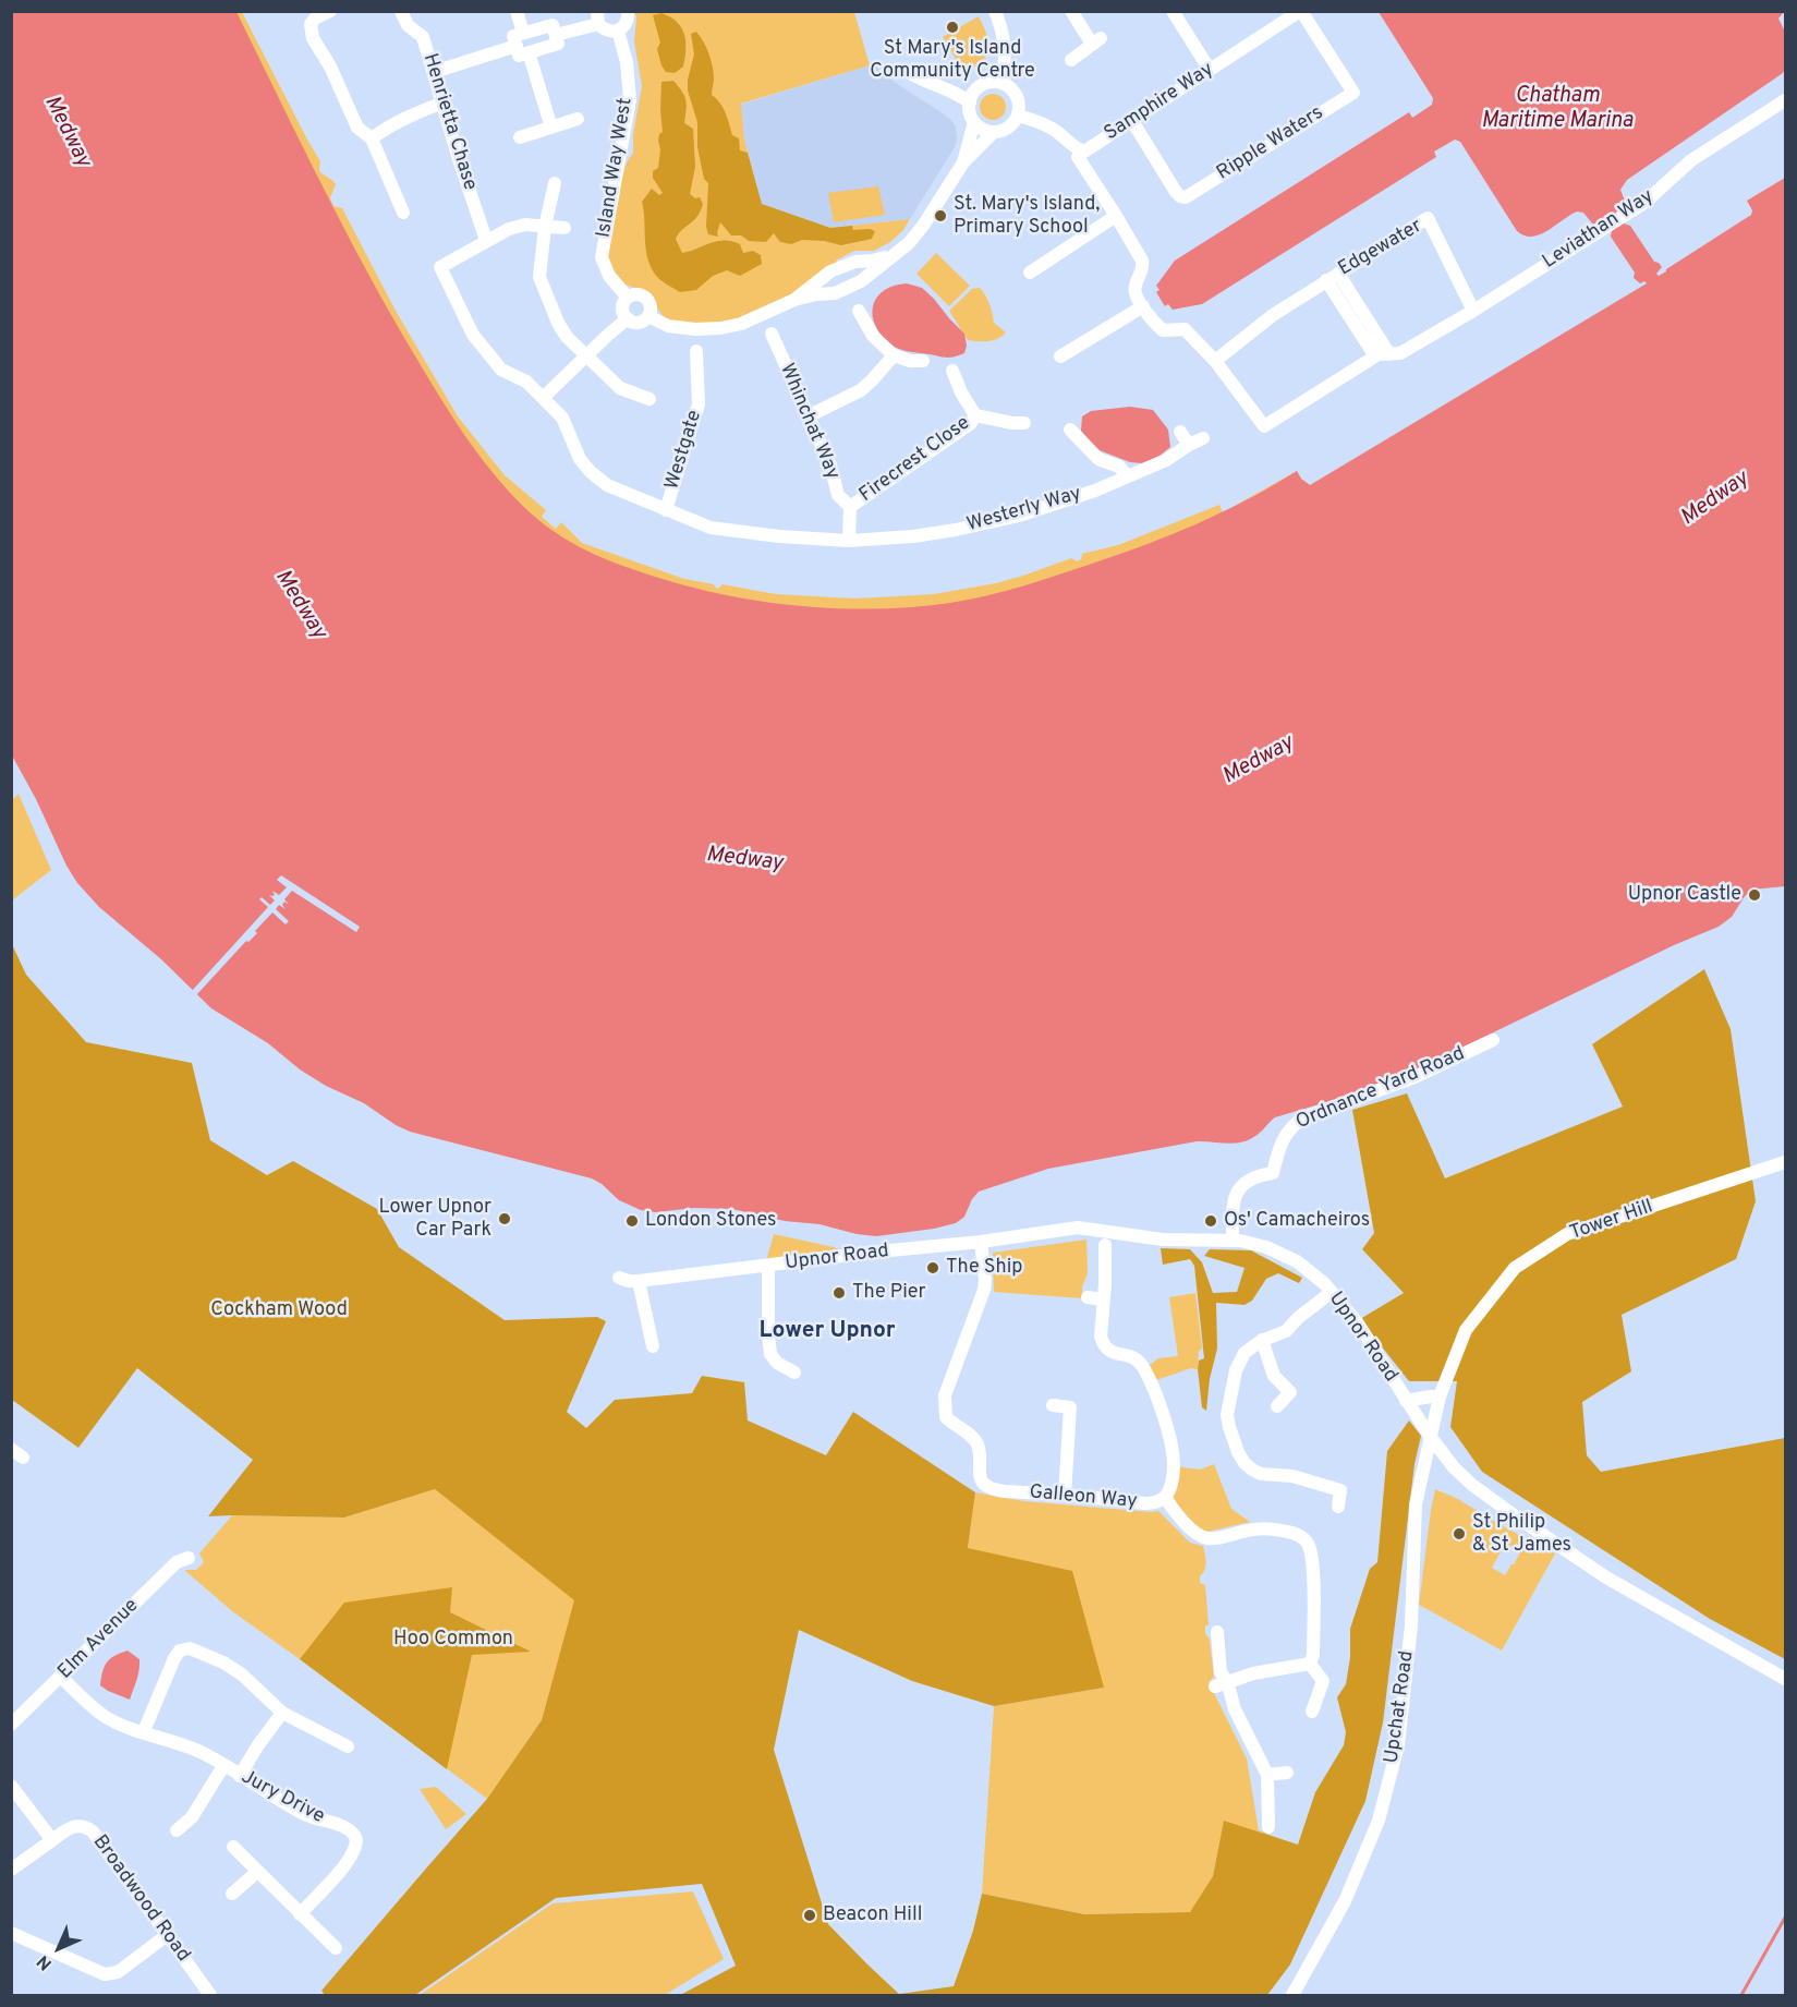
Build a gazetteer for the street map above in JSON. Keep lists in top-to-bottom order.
{
  "streets": {
    "street": [
      "Samphire Way",
      "Henrietta Chase",
      "Ripple Waters",
      "Island Way West",
      "Leviathan Way",
      "Edgewater",
      "Whinchat Way",
      "Westgate",
      "Firecrest Close",
      "Westerly Way",
      "Ordnance Yard Road",
      "Tower Hill",
      "Upnor Road",
      "Galleon Way",
      "Elm Avenue",
      "Upchat Road",
      "Jury Drive",
      "Broadwood Road"
    ]
  },
  "crossings": [
    ["Samphire Way", "Ripple Waters"],
    ["Henrietta Chase", "Westerly Way"],
    ["Leviathan Way", "Edgewater"],
    ["Whinchat Way", "Firecrest Close"],
    ["Westgate", "Westerly Way"],
    ["Firecrest Close", "Westerly Way"],
    ["Ordnance Yard Road", "Upnor Road"],
    ["Tower Hill", "Upnor Road"],
    ["Tower Hill", "Upchat Road"],
    ["Upnor Road", "Galleon Way"],
    ["Upnor Road", "Upchat Road"],
    ["Elm Avenue", "Jury Drive"]
  ],
  "districts": ["Lower Upnor"],
  "water": ["Chatham Maritime Marina", "Medway"],
  "parks": ["Cockham Wood", "Hoo Common"],
  "places": [
    "St Mary's Island Community Centre",
    "St. Mary's Island, Primary School",
    "Upnor Castle",
    "Lower Upnor Car Park",
    "London Stones",
    "Os' Camacheiros",
    "The Ship",
    "The Pier",
    "St Philip & St James",
    "Beacon Hill"
  ],
  "north": "bottom left"
}
